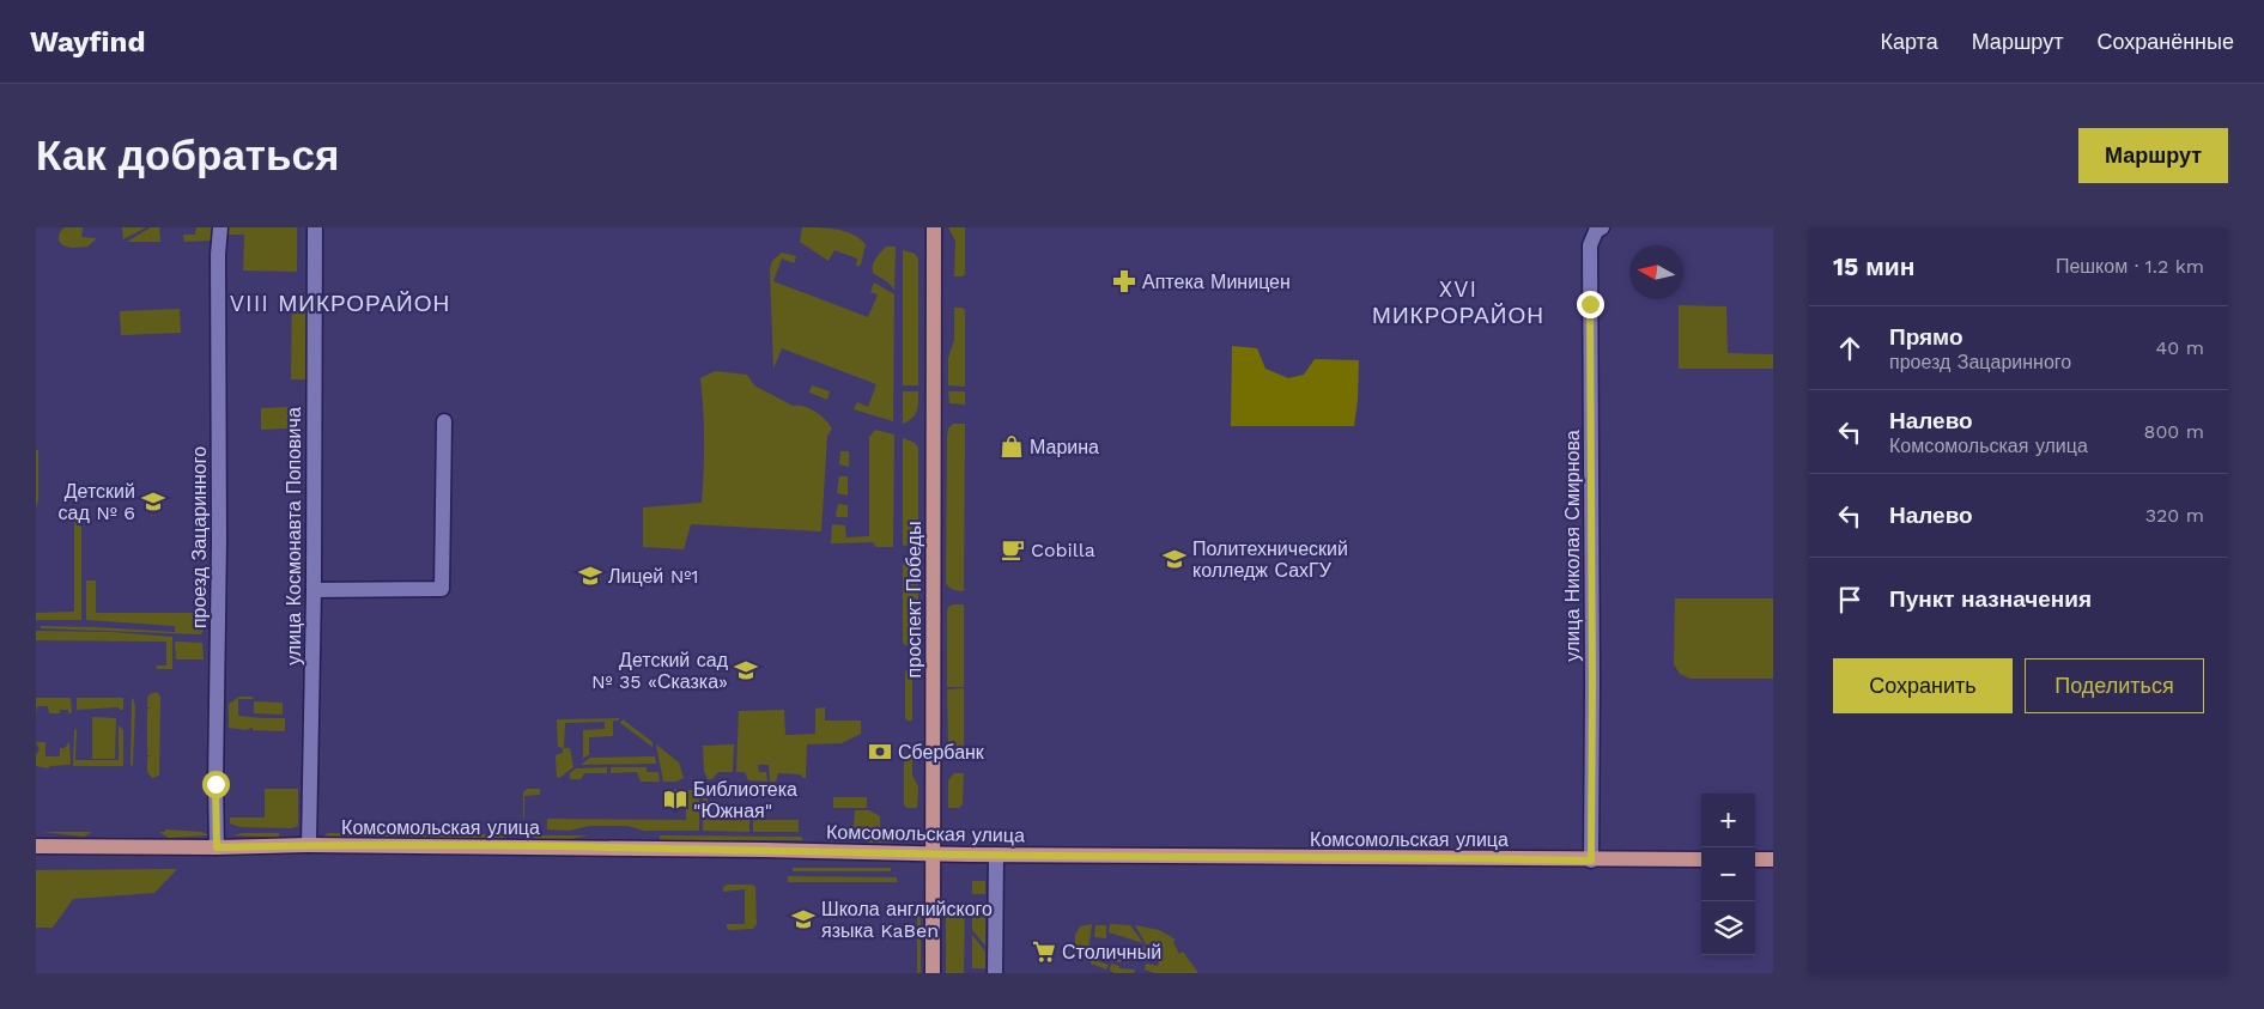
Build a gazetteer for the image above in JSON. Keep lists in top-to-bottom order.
{
  "streets": {
    "main road": ["проспект Победы", "Комсомольская улица"],
    "street": ["улица Космонавта Поповича", "проезд Зацаринного", "улица Николая Смирнова"]
  },
  "crossings": [
    ["улица Космонавта Поповича", "Комсомольская улица"],
    ["проезд Зацаринного", "Комсомольская улица"],
    ["улица Николая Смирнова", "Комсомольская улица"],
    ["проспект Победы", "Комсомольская улица"]
  ],
  "districts": ["XVI МИКРОРАЙОН", "VIII МИКРОРАЙОН"],
  "places": {
    "pharmacy": ["Аптека Миницен"],
    "shop": ["Марина"],
    "school or university": [
      "Детский сад № 6",
      "Политехнический колледж СахГУ",
      "Лицей №1",
      "Детский сад № 35 «Сказка»",
      "Школа английского языка KaBen"
    ],
    "cafe": ["Cobilla"],
    "bank": ["Сбербанк"],
    "library": ["Библиотека \"Южная\""],
    "supermarket": ["Столичный"]
  },
  "north": "left",
  "page": {
    "header": "Wayfind",
    "nav": ["Карта", "Маршрут", "Сохранённые"],
    "buttons": [
      "Маршрут",
      ["Сохранить", "Поделиться"]
    ],
    "title": "Как добраться",
    "heading": ["15 мин", "Пешком · 1.2 km"],
    "list": [
      ["Прямо", "проезд Зацаринного", "40 m"],
      ["Налево", "Комсомольская улица", "800 m"],
      ["Налево", "320 m"],
      "Пункт назначения"
    ],
    "map_buttons": ["+", "−"]
  }
}
